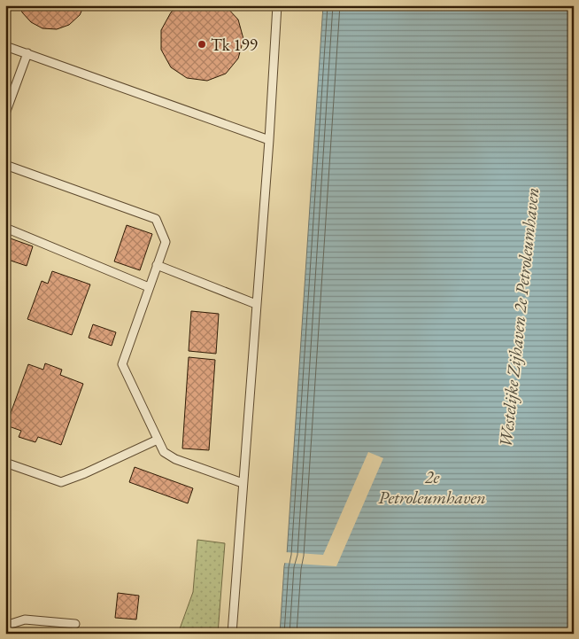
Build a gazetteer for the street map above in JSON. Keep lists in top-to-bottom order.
{
  "water": ["Westelijke Zijhaven 2e Petroleumhaven", "2e Petroleumhaven"],
  "places": ["Tk 199"]
}
